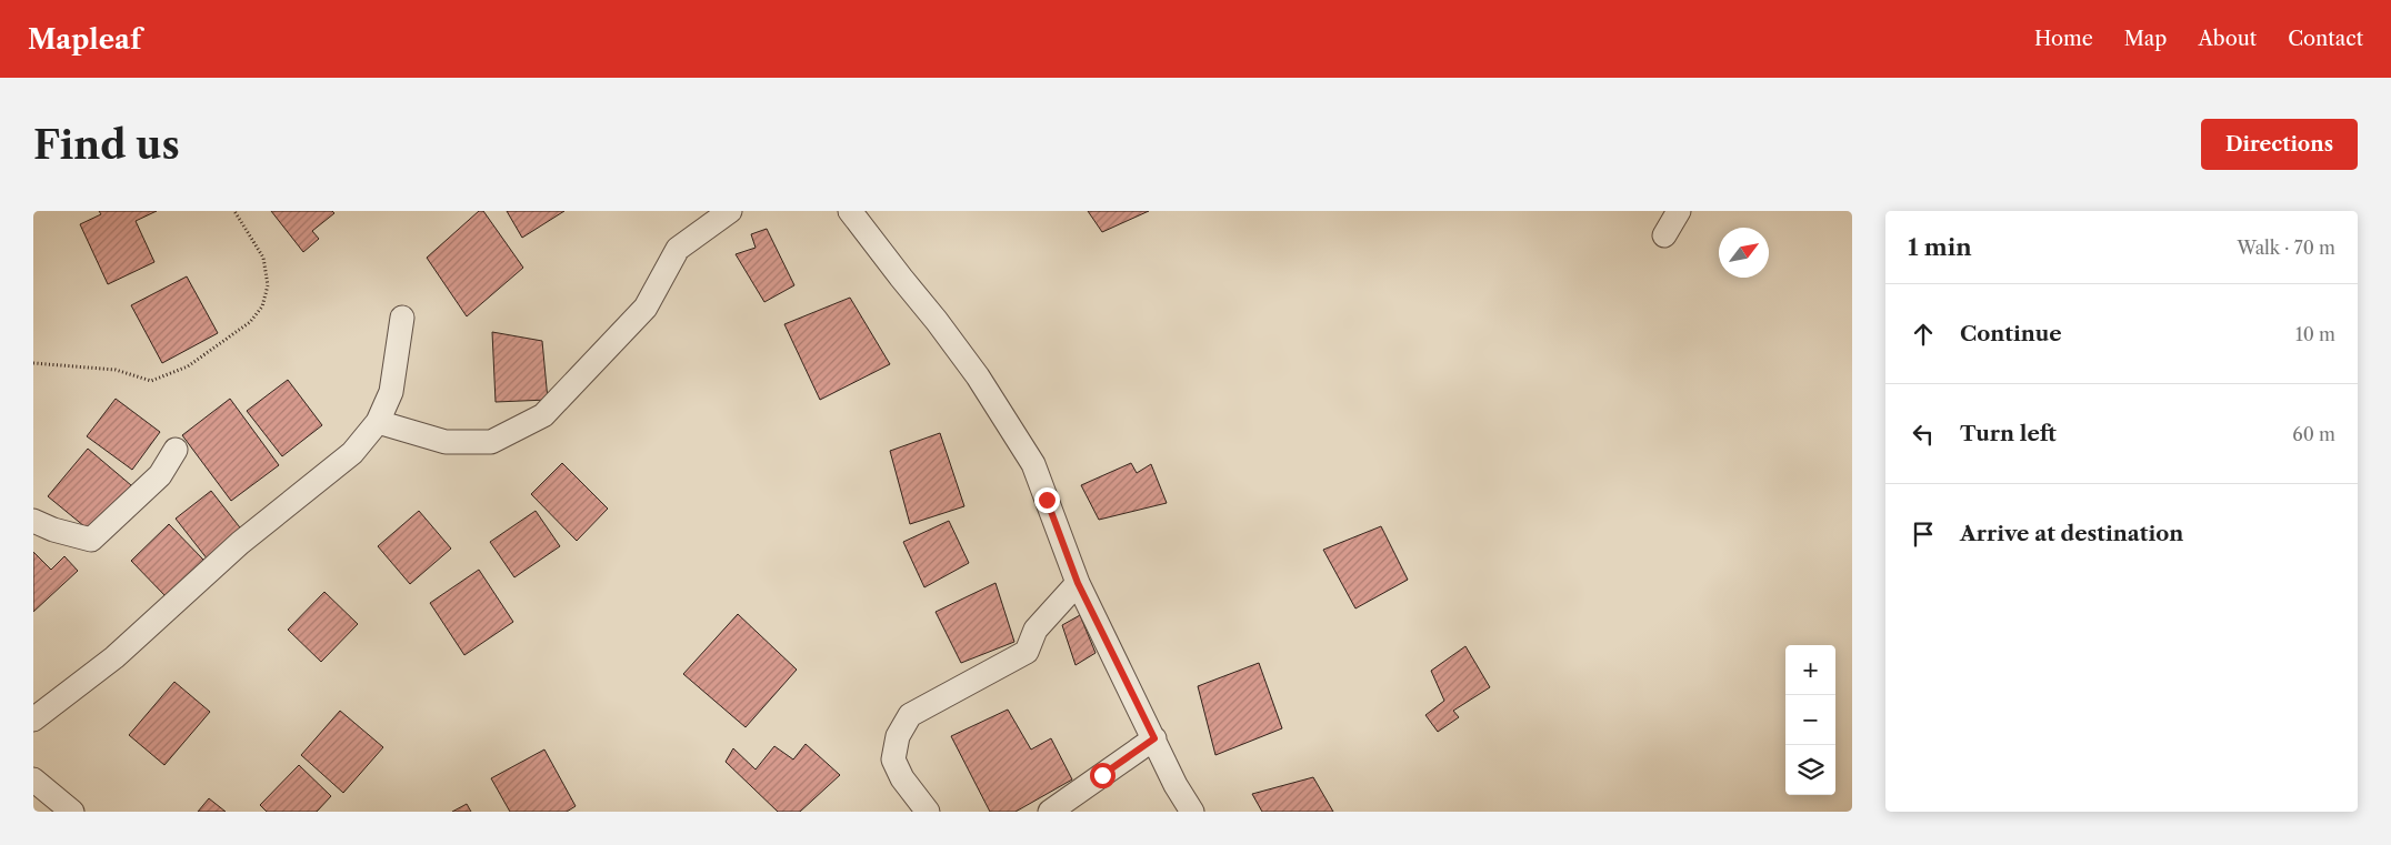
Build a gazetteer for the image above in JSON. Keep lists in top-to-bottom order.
{
  "north": "top right",
  "page": {
    "header": "Mapleaf",
    "nav": [
      "Home",
      "Map",
      "About",
      "Contact"
    ],
    "buttons": "Directions",
    "title": "Find us",
    "heading": ["1 min", "Walk · 70 m"],
    "list": [
      ["Continue", "10 m"],
      ["Turn left", "60 m"],
      "Arrive at destination"
    ],
    "map_buttons": ["+", "−"]
  }
}
